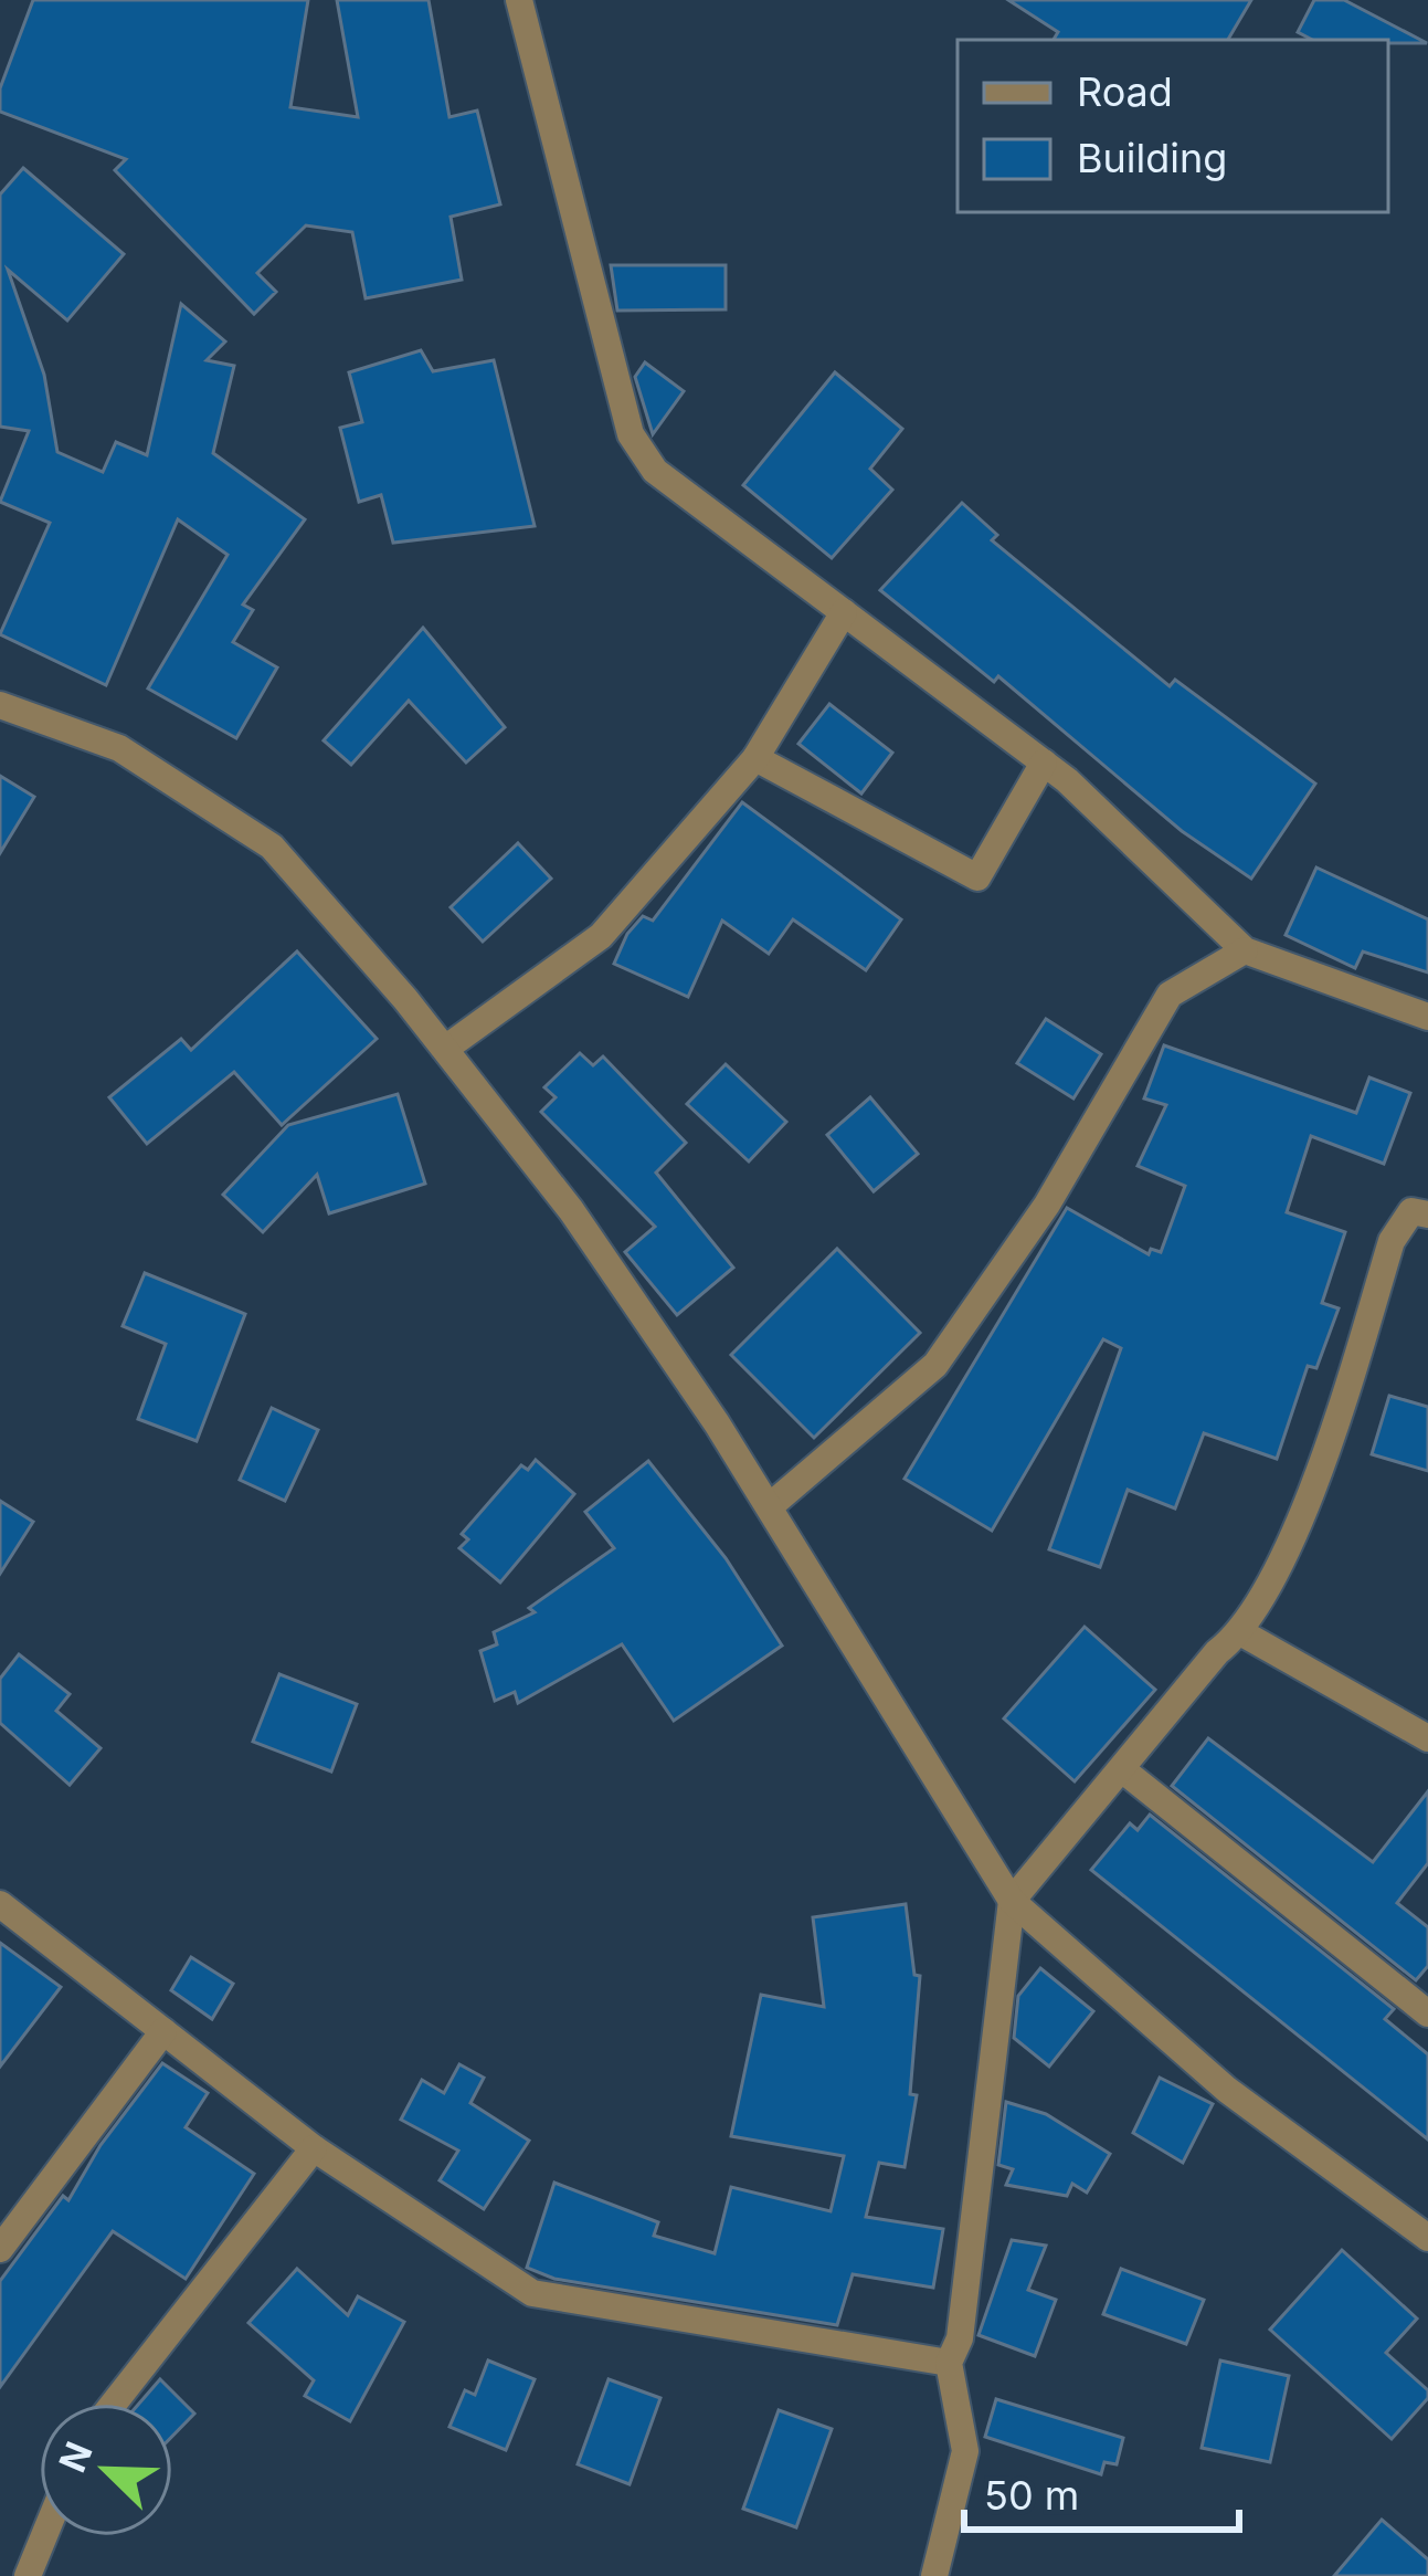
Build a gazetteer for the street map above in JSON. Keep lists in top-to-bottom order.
{
  "legend": ["Road", "Building"],
  "scale_bar": "50 m",
  "north": "top left"
}
